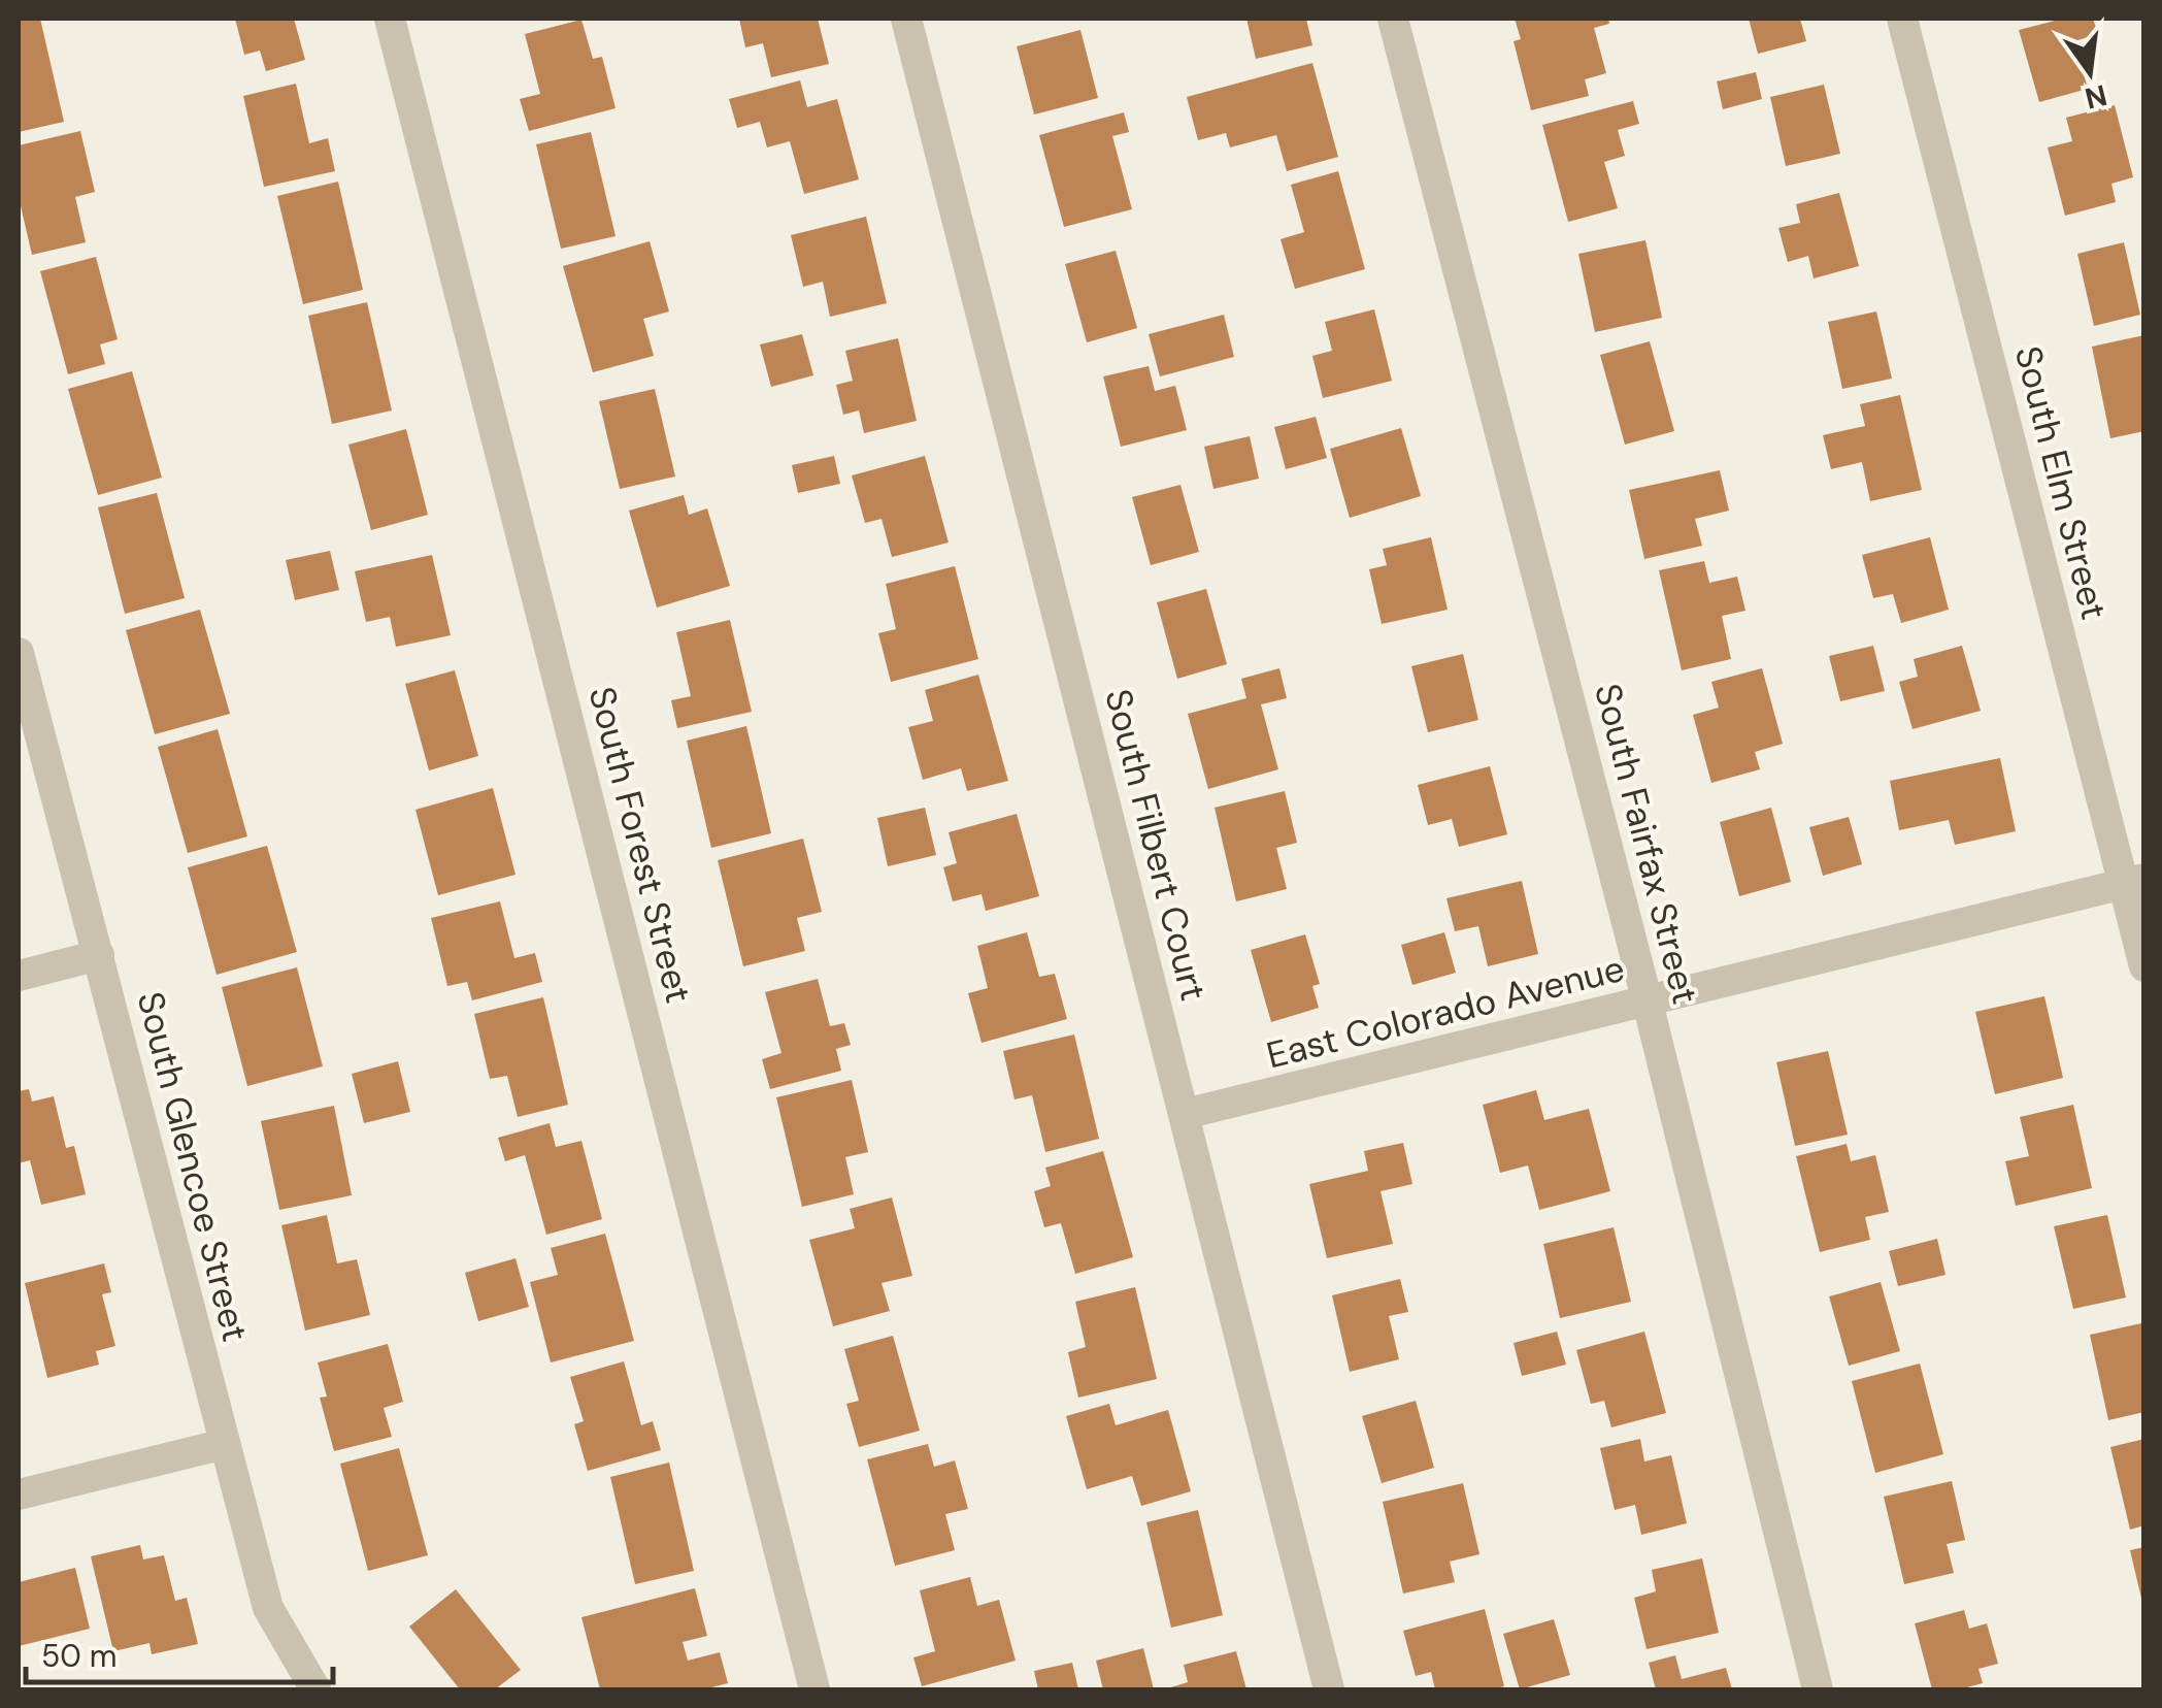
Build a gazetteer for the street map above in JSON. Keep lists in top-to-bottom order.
{
  "streets": {
    "street": [
      "South Elm Street",
      "South Fairfax Street",
      "South Forest Street",
      "South Filbert Court",
      "East Colorado Avenue",
      "South Glencoe Street"
    ]
  },
  "crossings": [
    ["South Elm Street", "East Colorado Avenue"],
    ["South Fairfax Street", "East Colorado Avenue"],
    ["South Filbert Court", "East Colorado Avenue"]
  ],
  "scale_bar": "50 m",
  "north": "bottom"
}
